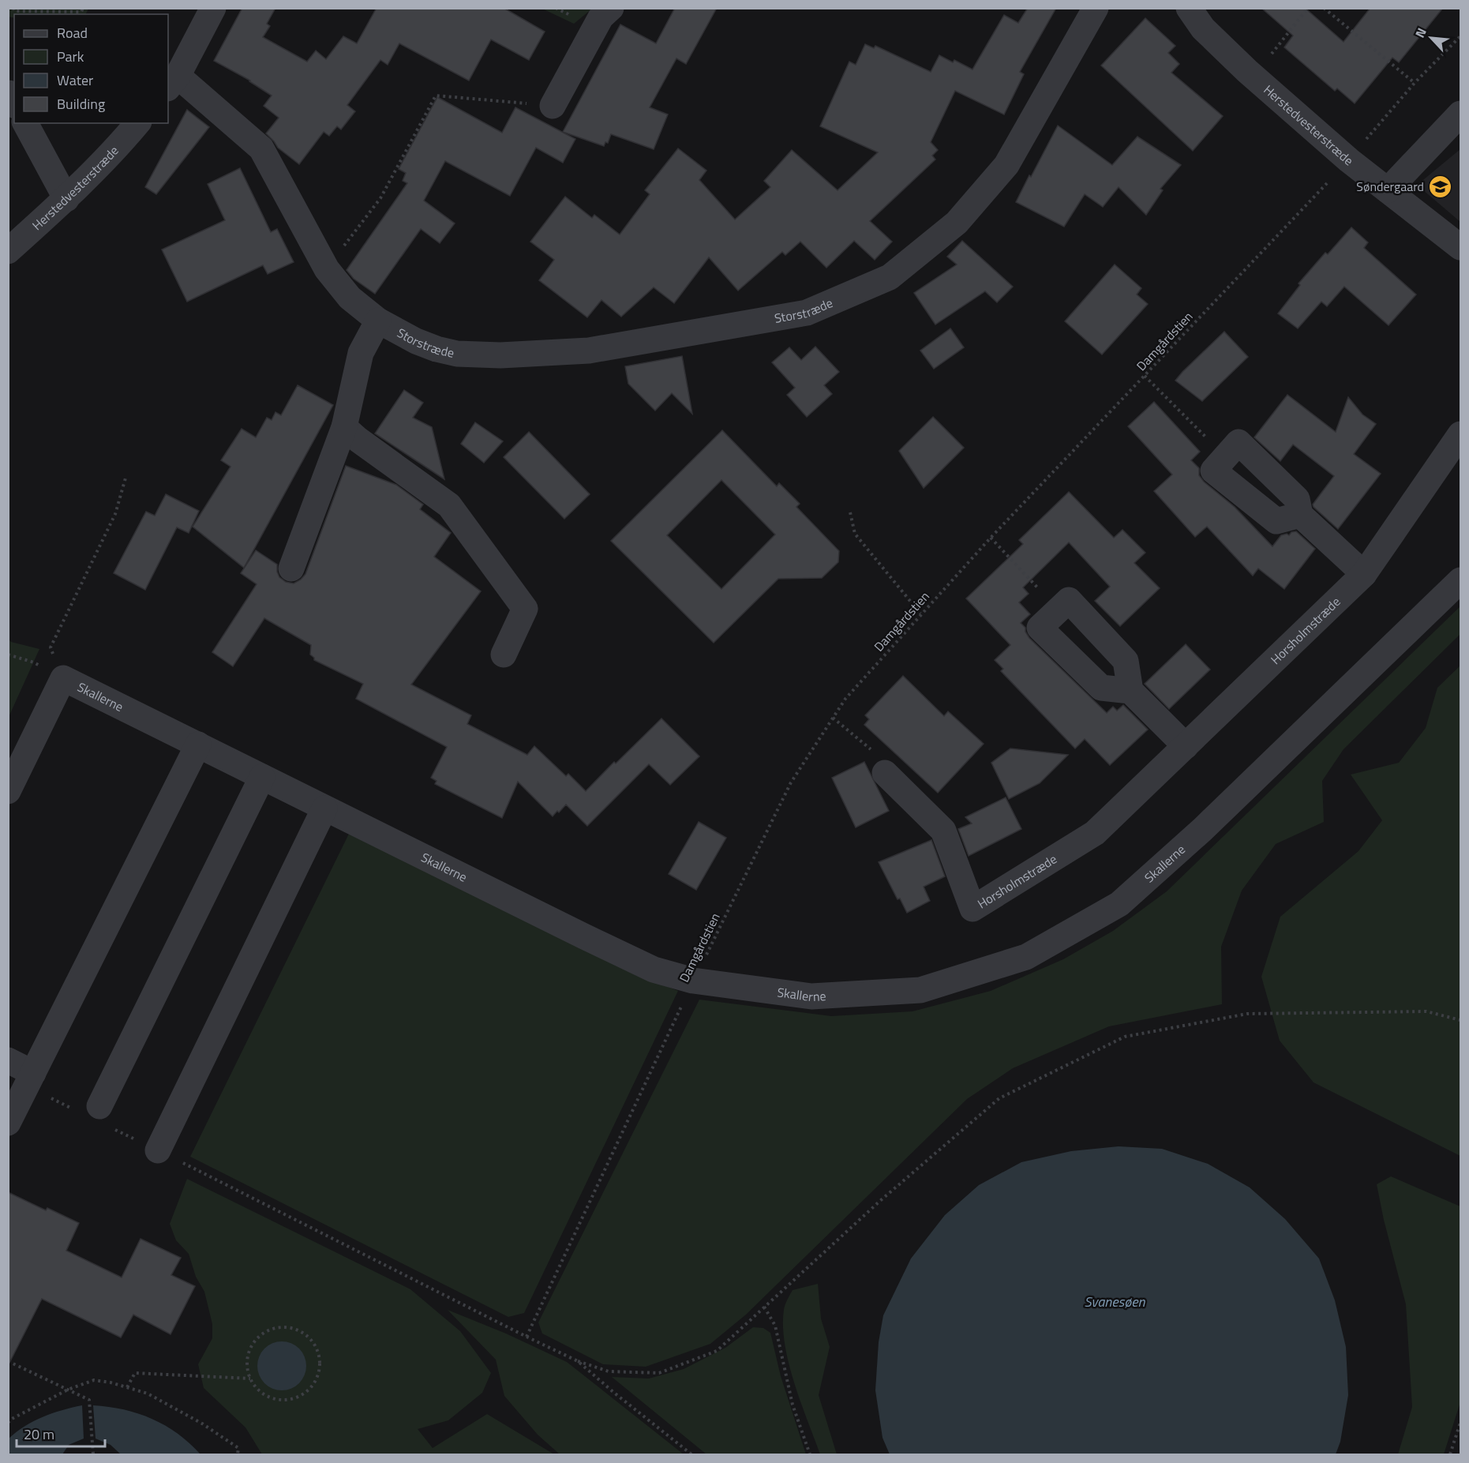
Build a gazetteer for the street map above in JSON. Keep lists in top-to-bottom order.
{
  "streets": {
    "street": [
      "Herstedvesterstræde",
      "Storstræde",
      "Horsholmstræde",
      "Skallerne"
    ],
    "path": ["Damgårdstien"]
  },
  "crossings": [
    ["Herstedvesterstræde", "Damgårdstien"],
    ["Damgårdstien", "Skallerne"]
  ],
  "water": ["Svanesøen"],
  "places": {
    "school or university": ["Søndergaard"]
  },
  "legend": [
    "Road",
    "Park",
    "Water",
    "Building"
  ],
  "scale_bar": "20 m",
  "north": "top left"
}
